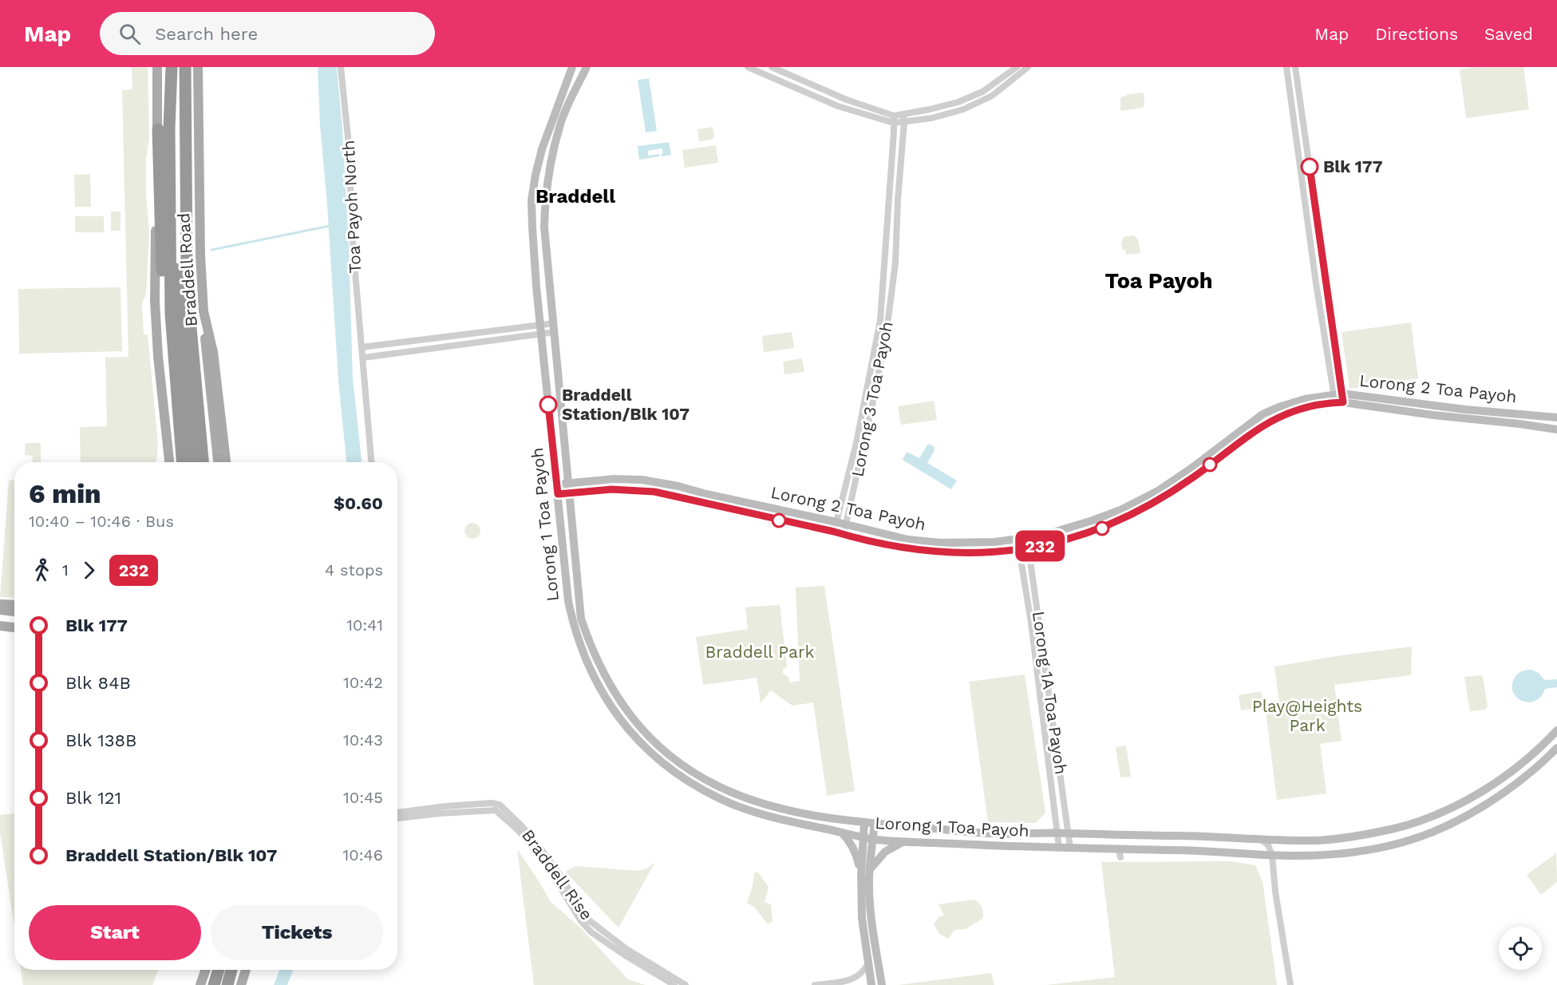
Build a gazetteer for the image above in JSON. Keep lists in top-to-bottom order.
{
  "streets": {
    "highway": ["Braddell Road"],
    "main road": ["Lorong 2 Toa Payoh", "Lorong 1 Toa Payoh"],
    "street": [
      "Toa Payoh North",
      "Lorong 3 Toa Payoh",
      "Lorong 1A Toa Payoh",
      "Braddell Rise"
    ]
  },
  "crossings": [
    ["Lorong 2 Toa Payoh", "Lorong 3 Toa Payoh"],
    ["Lorong 2 Toa Payoh", "Lorong 1 Toa Payoh"],
    ["Lorong 2 Toa Payoh", "Lorong 1A Toa Payoh"],
    ["Lorong 1 Toa Payoh", "Lorong 1A Toa Payoh"]
  ],
  "districts": ["Braddell", "Toa Payoh"],
  "parks": ["Braddell Park", "Play@Heights Park"],
  "places": ["Blk 177", "Braddell Station/Blk 107"],
  "lines": ["bus line 232"],
  "page": {
    "header": "Map",
    "search": "Search here",
    "nav": ["Map", "Directions", "Saved"],
    "on_map": "232",
    "heading": ["6 min", "10:40 – 10:46 · Bus", "$0.60"],
    "legs": ["1", "232", "4 stops"],
    "list": [
      {
        "name": "Blk 177",
        "value": "10:41"
      },
      {
        "name": "Blk 84B",
        "value": "10:42"
      },
      {
        "name": "Blk 138B",
        "value": "10:43"
      },
      {
        "name": "Blk 121",
        "value": "10:45"
      },
      {
        "name": "Braddell Station/Blk 107",
        "value": "10:46"
      }
    ],
    "buttons": ["Start", "Tickets"]
  }
}
